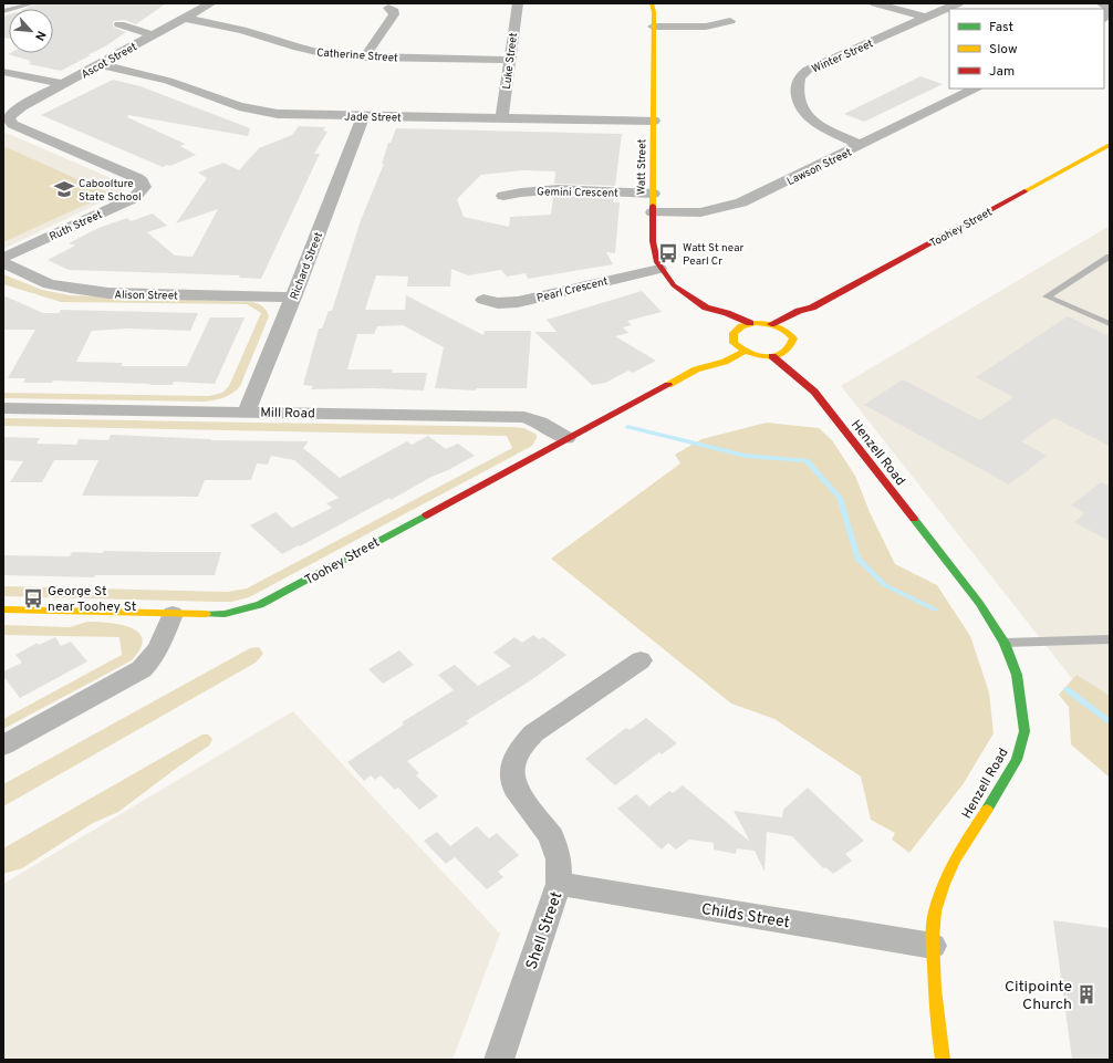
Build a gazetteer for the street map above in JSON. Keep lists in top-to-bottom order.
{
  "streets": {
    "main road": ["Watt Street", "Toohey Street", "Henzell Road"],
    "street": [
      "Catherine Street",
      "Winter Street",
      "Ascot Street",
      "Luke Street",
      "Jade Street",
      "Lawson Street",
      "Gemini Crescent",
      "Ruth Street",
      "Richard Street",
      "Pearl Crescent",
      "Alison Street",
      "Mill Road",
      "Childs Street",
      "Shell Street"
    ]
  },
  "crossings": [
    ["Catherine Street", "Ascot Street"],
    ["Catherine Street", "Luke Street"],
    ["Winter Street", "Lawson Street"],
    ["Ascot Street", "Jade Street"],
    ["Ascot Street", "Ruth Street"],
    ["Luke Street", "Jade Street"],
    ["Jade Street", "Watt Street"],
    ["Jade Street", "Richard Street"],
    ["Lawson Street", "Watt Street"],
    ["Watt Street", "Gemini Crescent"],
    ["Watt Street", "Pearl Crescent"],
    ["Toohey Street", "Mill Road"],
    ["Richard Street", "Alison Street"],
    ["Richard Street", "Mill Road"],
    ["Henzell Road", "Childs Street"],
    ["Childs Street", "Shell Street"]
  ],
  "places": {
    "school or university": ["Caboolture State School"],
    "bus stop": ["Watt St near Pearl Cr", "George St near Toohey St"],
    "building": ["Citipointe Church"]
  },
  "legend": ["Fast", "Slow", "Jam"],
  "north": "bottom right"
}
